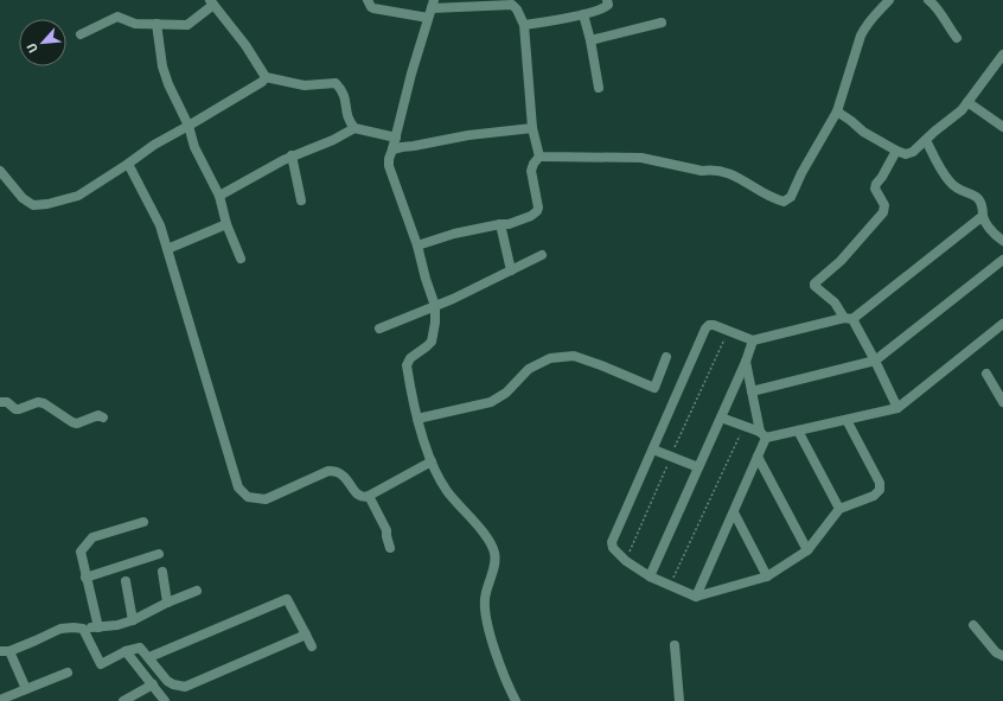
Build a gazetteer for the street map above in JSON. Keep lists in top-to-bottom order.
{
  "north": "bottom left"
}
